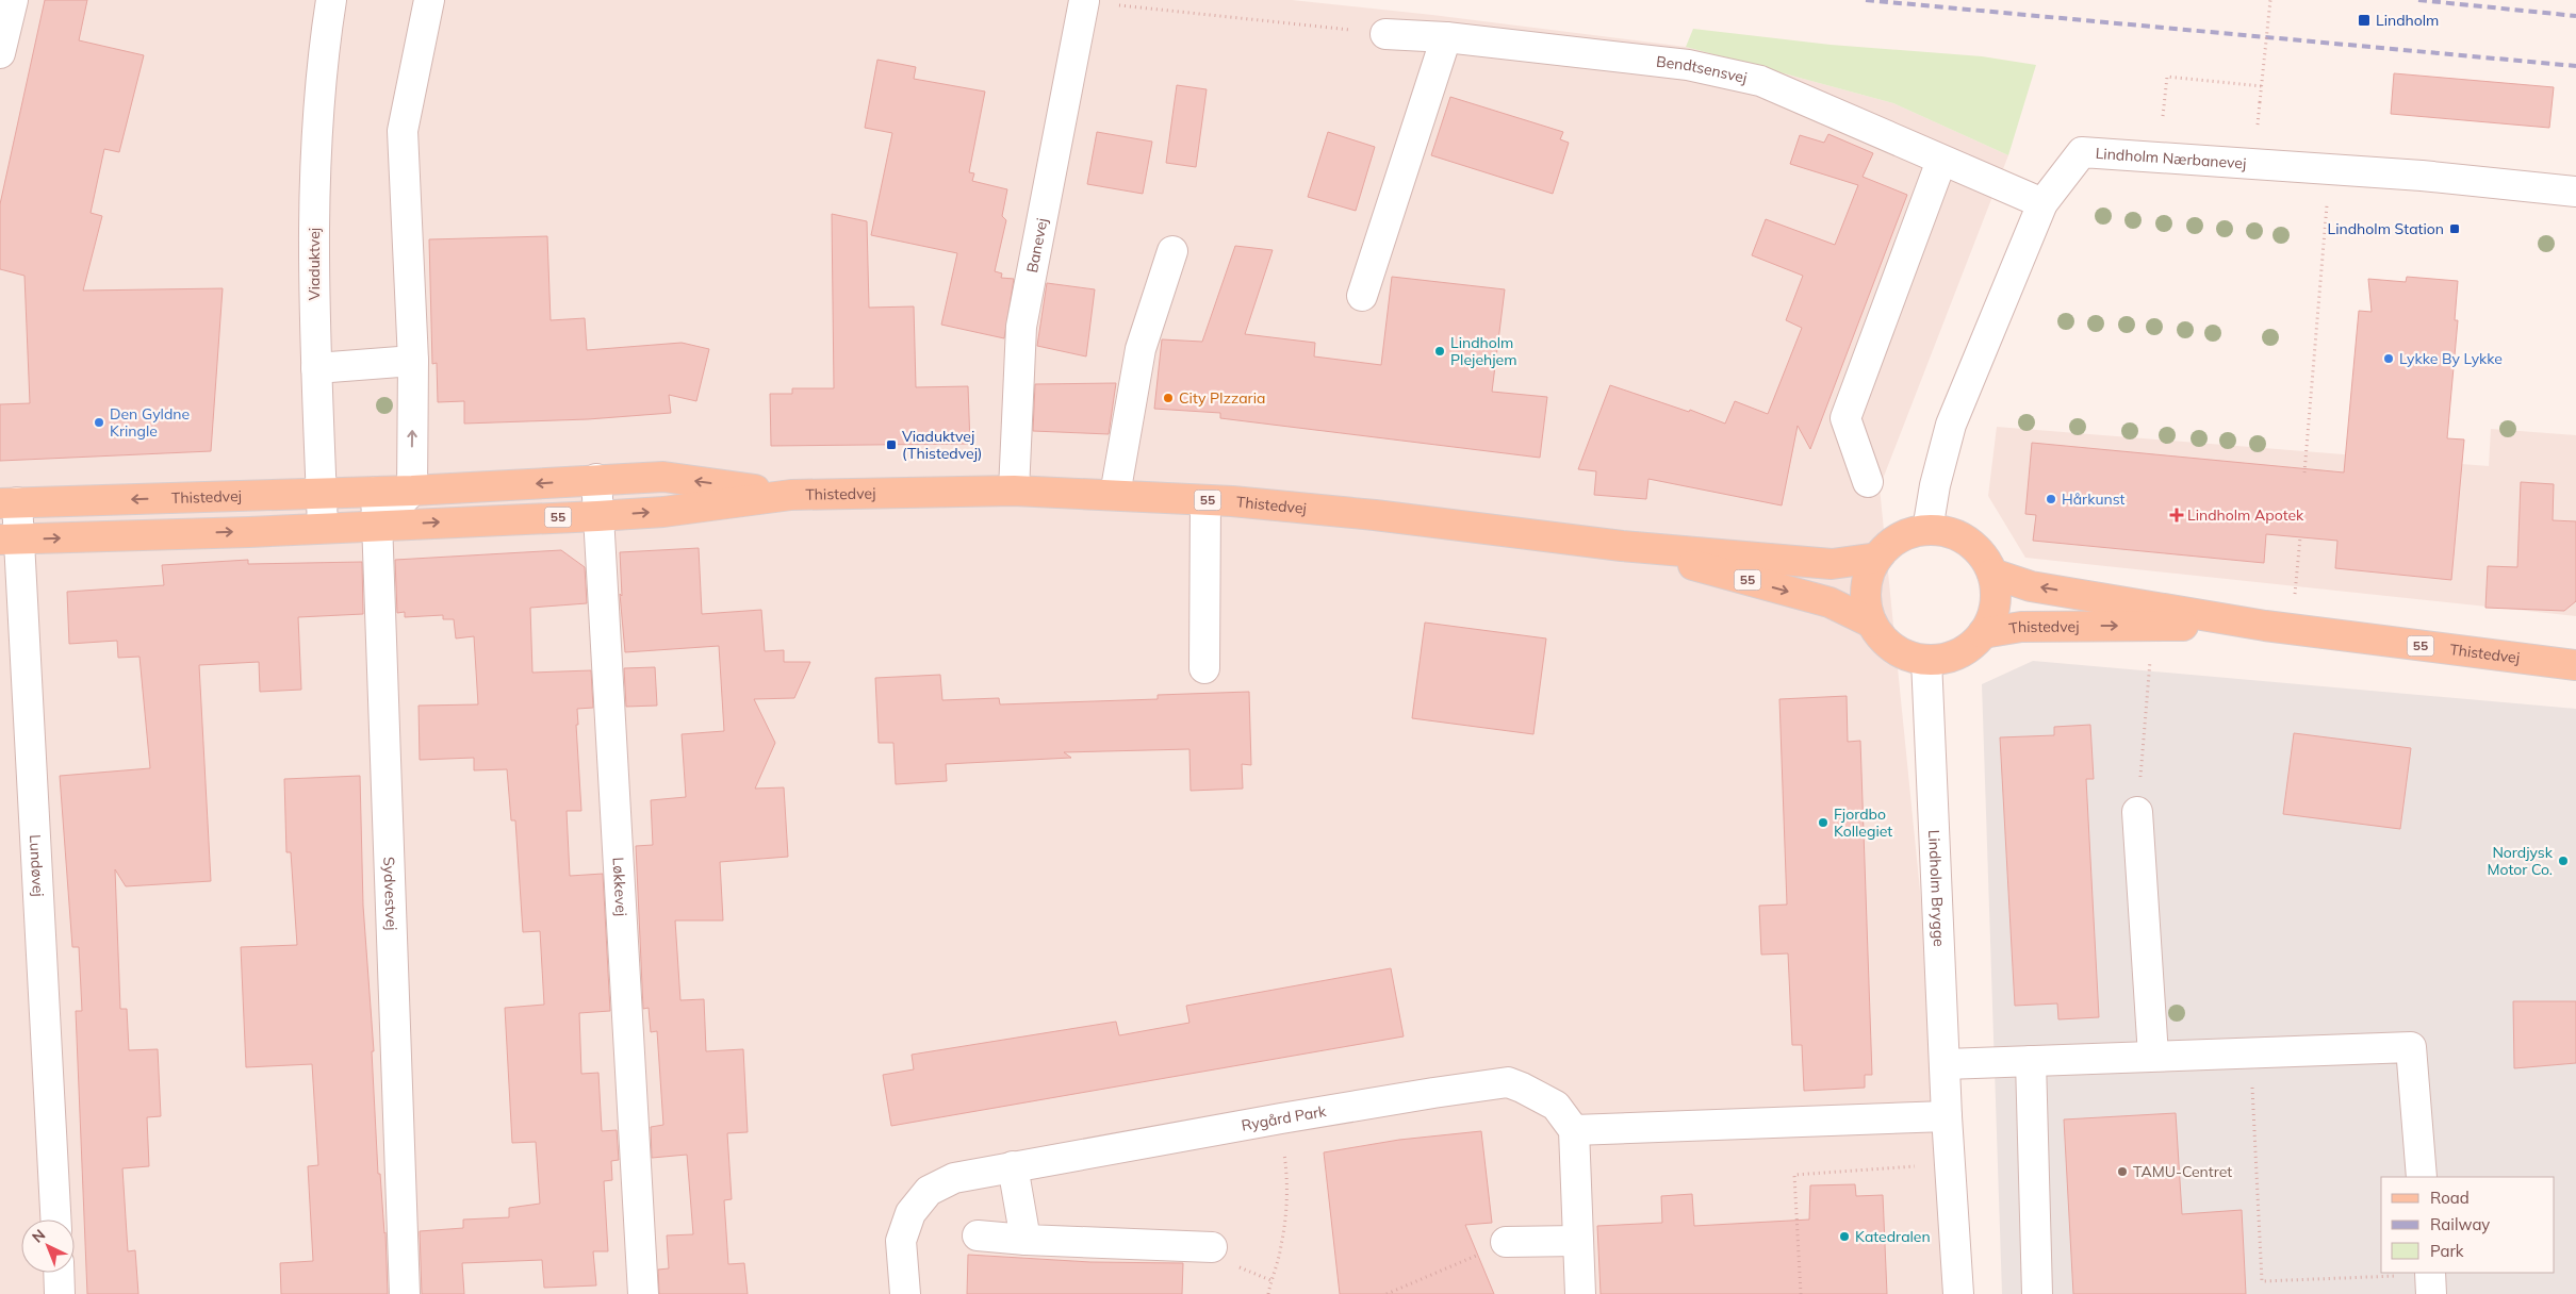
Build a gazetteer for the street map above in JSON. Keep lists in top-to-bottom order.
{
  "streets": {
    "main road": ["Thistedvej", "55"],
    "street": [
      "Bendtsensvej",
      "Lindholm Nærbanevej",
      "Banevej",
      "Viaduktvej",
      "Lundøvej",
      "Løkkevej",
      "Lindholm Brygge",
      "Sydvestvej",
      "Rygård Park"
    ]
  },
  "crossings": [
    ["Bendtsensvej", "Lindholm Nærbanevej"],
    ["Lindholm Nærbanevej", "Thistedvej"],
    ["Lindholm Nærbanevej", "55"],
    ["Lindholm Nærbanevej", "Lindholm Brygge"],
    ["Banevej", "Thistedvej"],
    ["Viaduktvej", "Thistedvej"],
    ["Thistedvej", "55"],
    ["Thistedvej", "Lundøvej"],
    ["Thistedvej", "Løkkevej"],
    ["Thistedvej", "Lindholm Brygge"],
    ["Thistedvej", "Sydvestvej"],
    ["55", "Lindholm Brygge"]
  ],
  "places": {
    "transit": ["Lindholm", "Lindholm Station", "Viaduktvej (Thistedvej)"],
    "other": [
      "Lindholm Plejehjem",
      "Lykke By Lykke",
      "City PIzzaria",
      "Den Gyldne Kringle",
      "Hårkunst",
      "Fjordbo Kollegiet",
      "Nordjysk Motor Co.",
      "TAMU-Centret",
      "Katedralen"
    ],
    "health": ["Lindholm Apotek"]
  },
  "legend": ["Road", "Railway", "Park"],
  "north": "top left"
}
